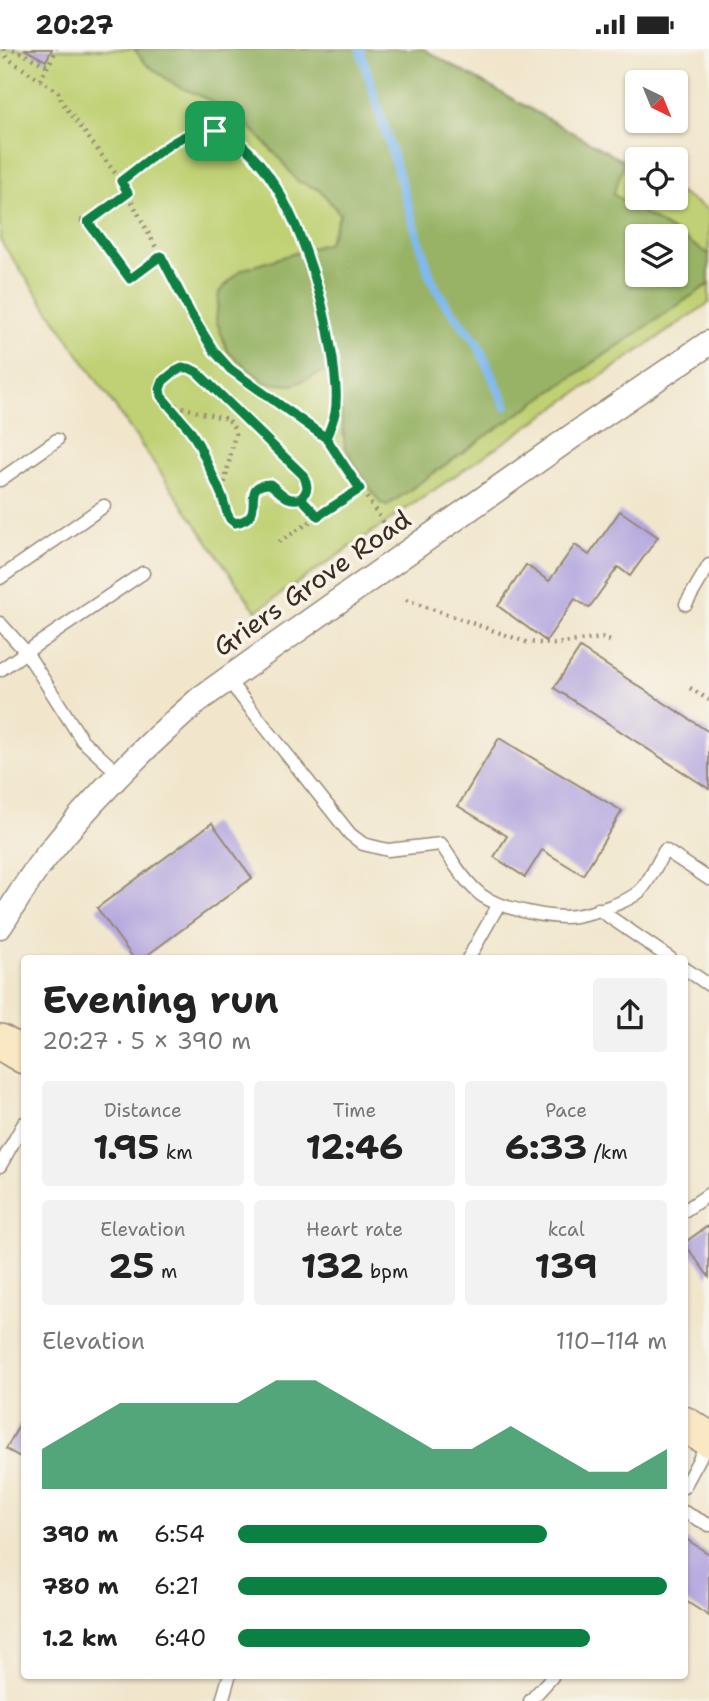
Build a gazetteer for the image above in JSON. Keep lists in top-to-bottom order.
{
  "streets": {
    "street": ["Griers Grove Road"]
  },
  "north": "bottom right",
  "page": {
    "status": "20:27",
    "heading": ["Evening run", "20:27 · 5 × 390 m"],
    "stats": [
      ["Distance", "1.95 km"],
      ["Time", "12:46"],
      ["Pace", "6:33 /km"],
      ["Elevation", "25 m"],
      ["Heart rate", "132 bpm"],
      ["kcal", "139"]
    ],
    "chart": ["Elevation", "110–114 m"],
    "list": [
      {
        "name": "390 m",
        "note": "6:54"
      },
      {
        "name": "780 m",
        "note": "6:21"
      },
      {
        "name": "1.2 km",
        "note": "6:40"
      }
    ]
  }
}
